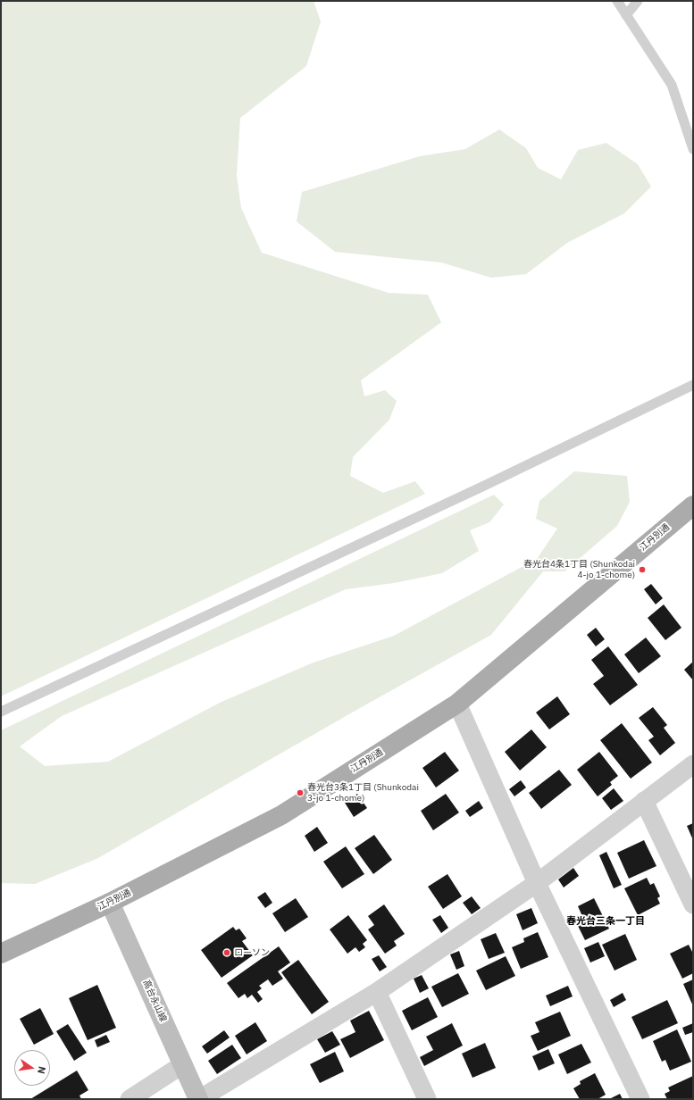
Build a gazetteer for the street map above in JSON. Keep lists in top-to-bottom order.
{
  "streets": {
    "main road": ["江丹別通"],
    "street": ["高台永山線"]
  },
  "crossings": [
    ["江丹別通", "高台永山線"]
  ],
  "districts": ["春光台三条一丁目"],
  "places": ["春光台4条1丁目 (Shunkodai 4-jo 1-chome)", "春光台3条1丁目 (Shunkodai 3-jo 1-chome)", "ローソン"],
  "north": "right"
}
